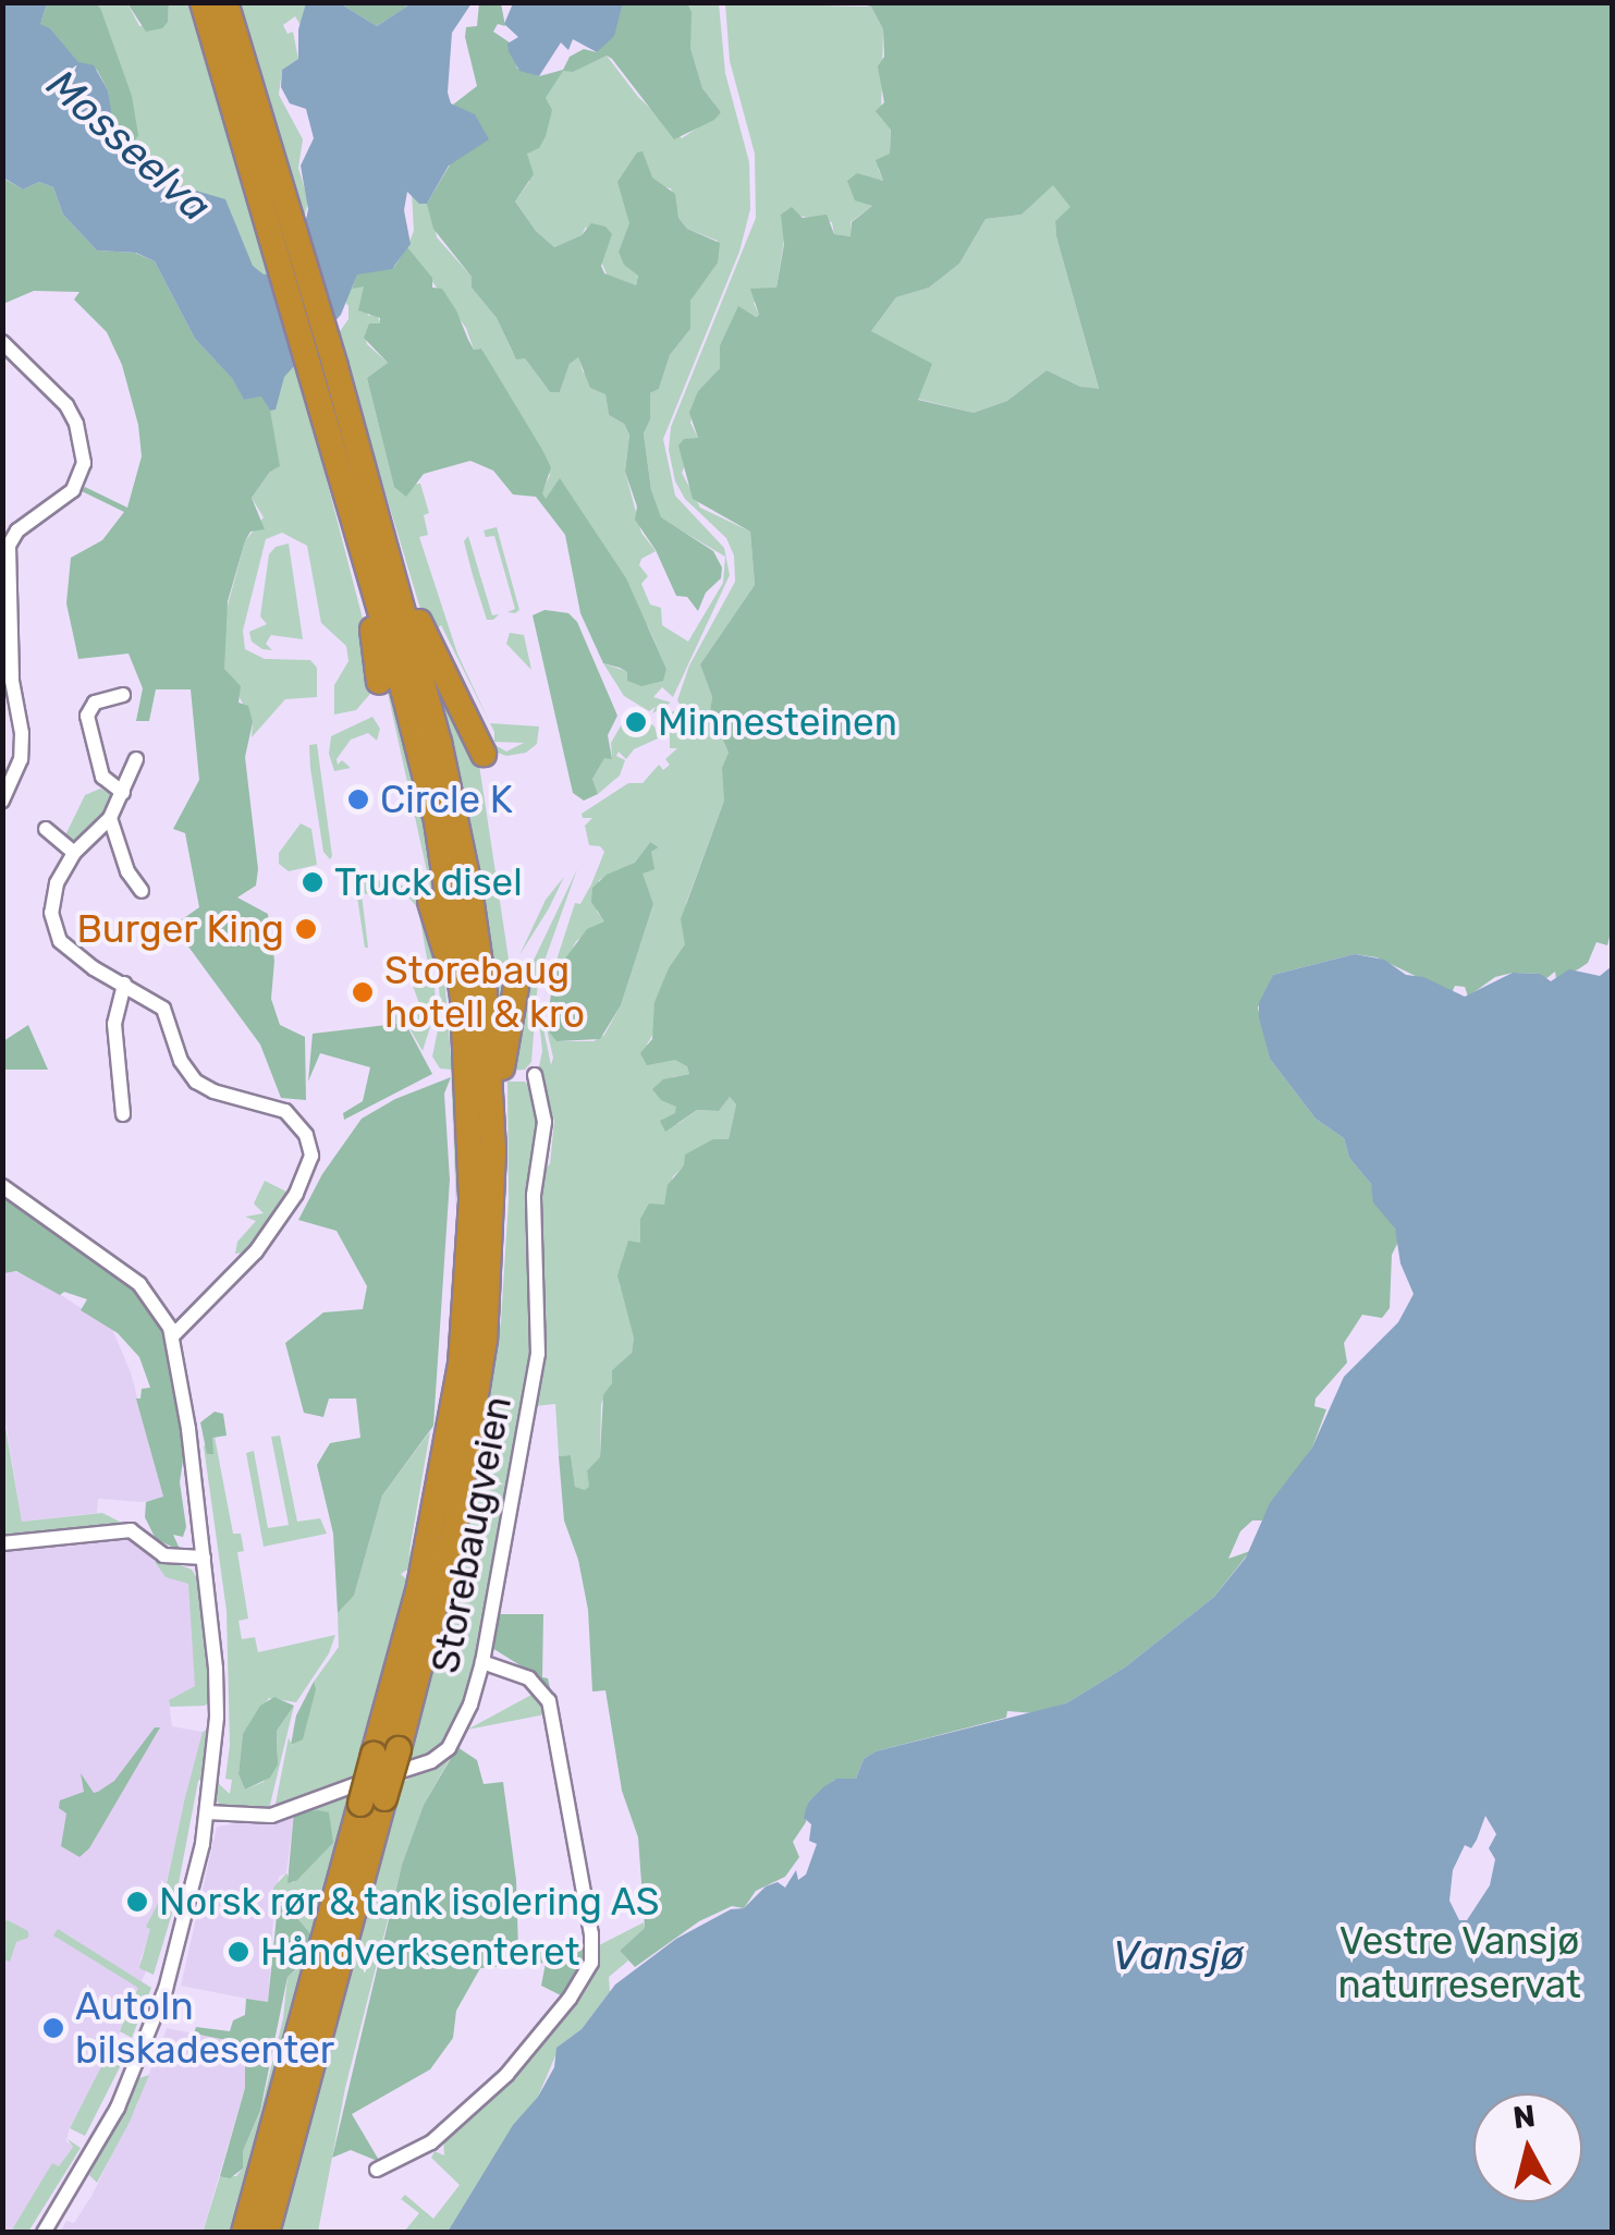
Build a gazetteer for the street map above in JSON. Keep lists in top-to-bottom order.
{
  "streets": {
    "street": ["Storebaugveien"]
  },
  "water": ["Mosseelva", "Vansjø"],
  "parks": ["Vestre Vansjø naturreservat"],
  "places": [
    "Minnesteinen",
    "Circle K",
    "Truck disel",
    "Burger King",
    "Storebaug hotell & kro",
    "Norsk rør & tank isolering AS",
    "Håndverksenteret",
    "AutoIn bilskadesenter"
  ],
  "north": "top"
}
